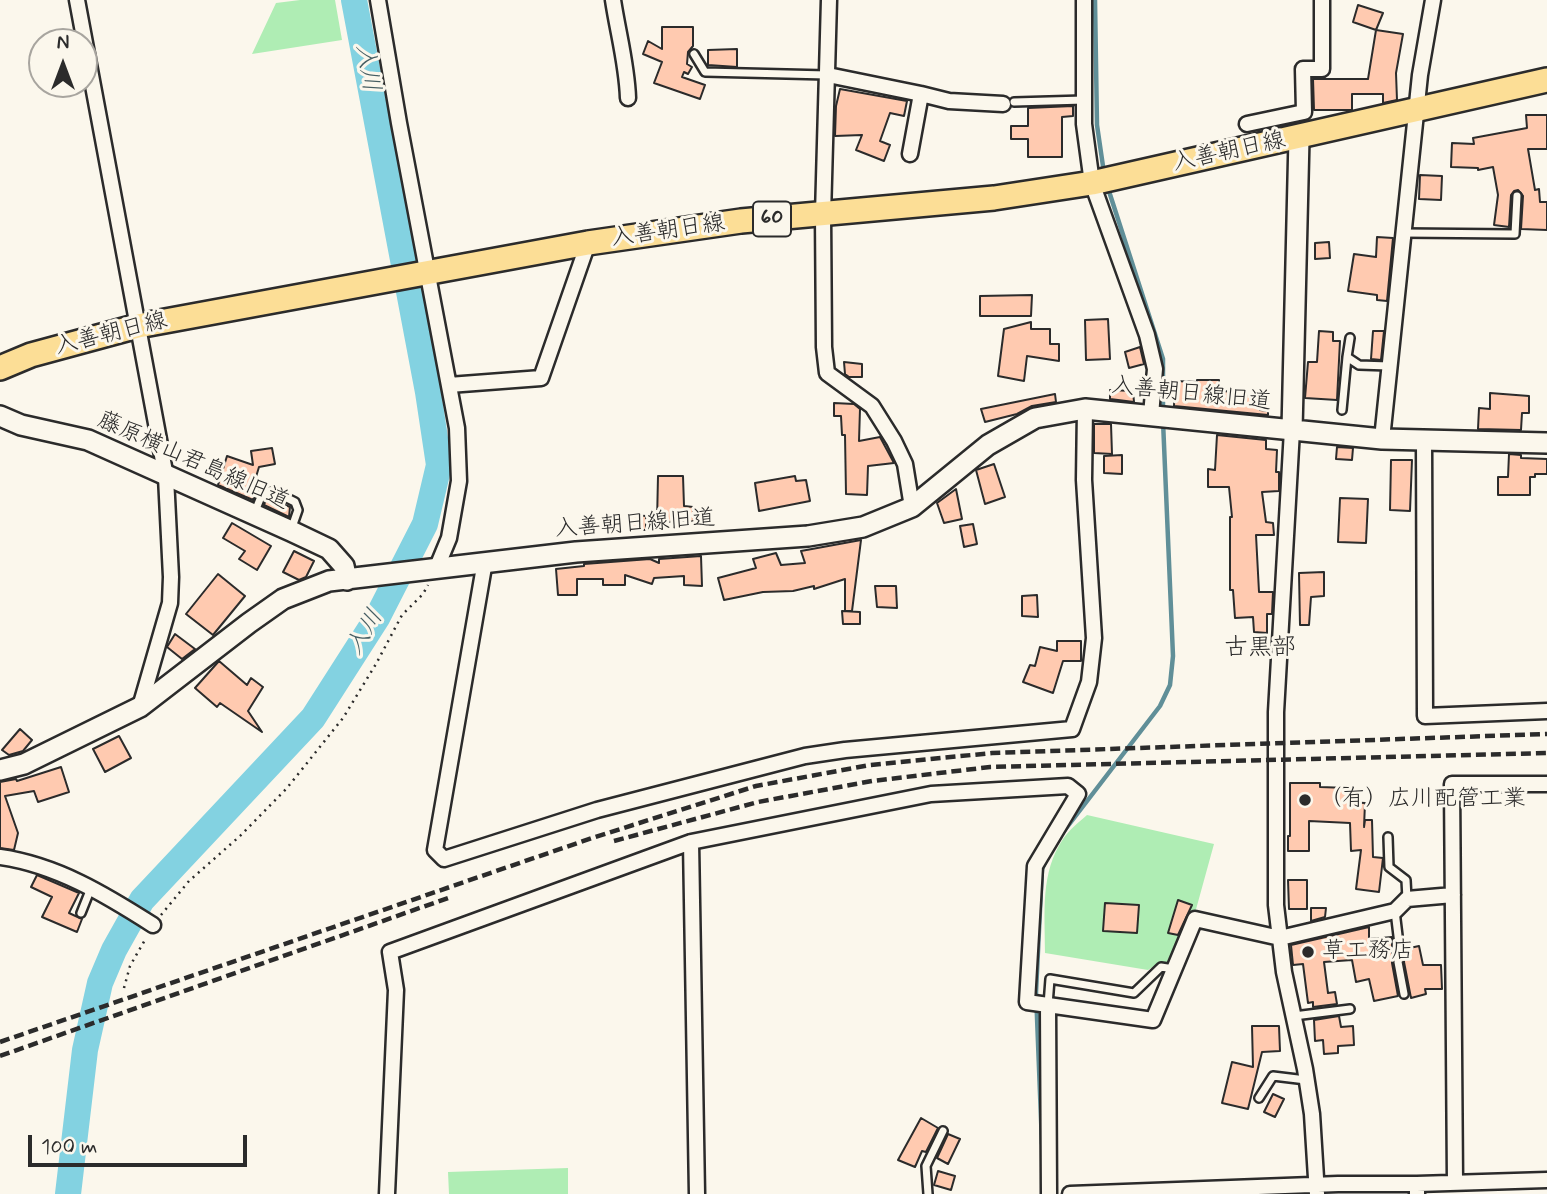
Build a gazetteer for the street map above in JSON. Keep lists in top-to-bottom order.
{
  "streets": {
    "main road": ["入善朝日線", "60"],
    "street": ["入善朝日線旧道", "藤原横山君島線旧道"]
  },
  "crossings": [
    ["入善朝日線", "入善朝日線旧道"],
    ["入善朝日線旧道", "藤原横山君島線旧道"]
  ],
  "districts": ["古黒部"],
  "water": ["入川"],
  "places": ["（有）広川配管工業", "草工務店"],
  "scale_bar": "100 m",
  "north": "top"
}
